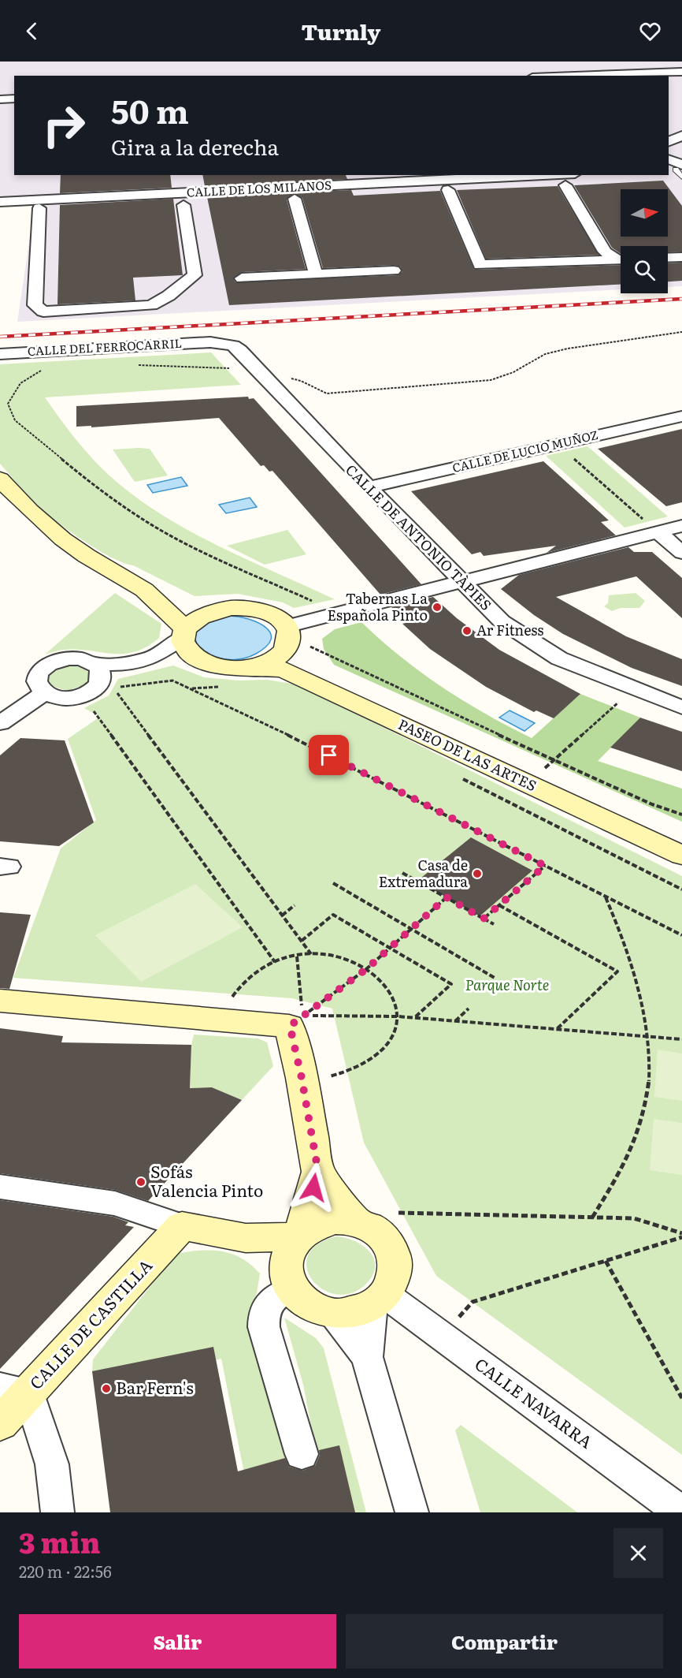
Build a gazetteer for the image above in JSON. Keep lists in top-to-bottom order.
{
  "streets": {
    "main road": ["PASEO DE LAS ARTES", "CALLE DE CASTILLA"],
    "street": [
      "CALLE DE LOS MILANOS",
      "CALLE DEL FERROCARRIL",
      "CALLE DE LUCIO MUÑOZ",
      "CALLE DE ANTONIO TÀPIES",
      "CALLE NAVARRA"
    ]
  },
  "crossings": [
    ["CALLE DEL FERROCARRIL", "CALLE DE ANTONIO TÀPIES"],
    ["CALLE DE LUCIO MUÑOZ", "CALLE DE ANTONIO TÀPIES"]
  ],
  "parks": ["Parque Norte"],
  "places": [
    "Tabernas La Española Pinto",
    "Ar Fitness",
    "Casa de Extremadura",
    "Sofás Valencia Pinto",
    "Bar Fern's"
  ],
  "north": "right",
  "page": {
    "header": "Turnly",
    "turn": ["50 m", "Gira a la derecha"],
    "heading": ["3 min", "220 m · 22:56"],
    "buttons": ["Salir", "Compartir"]
  }
}
